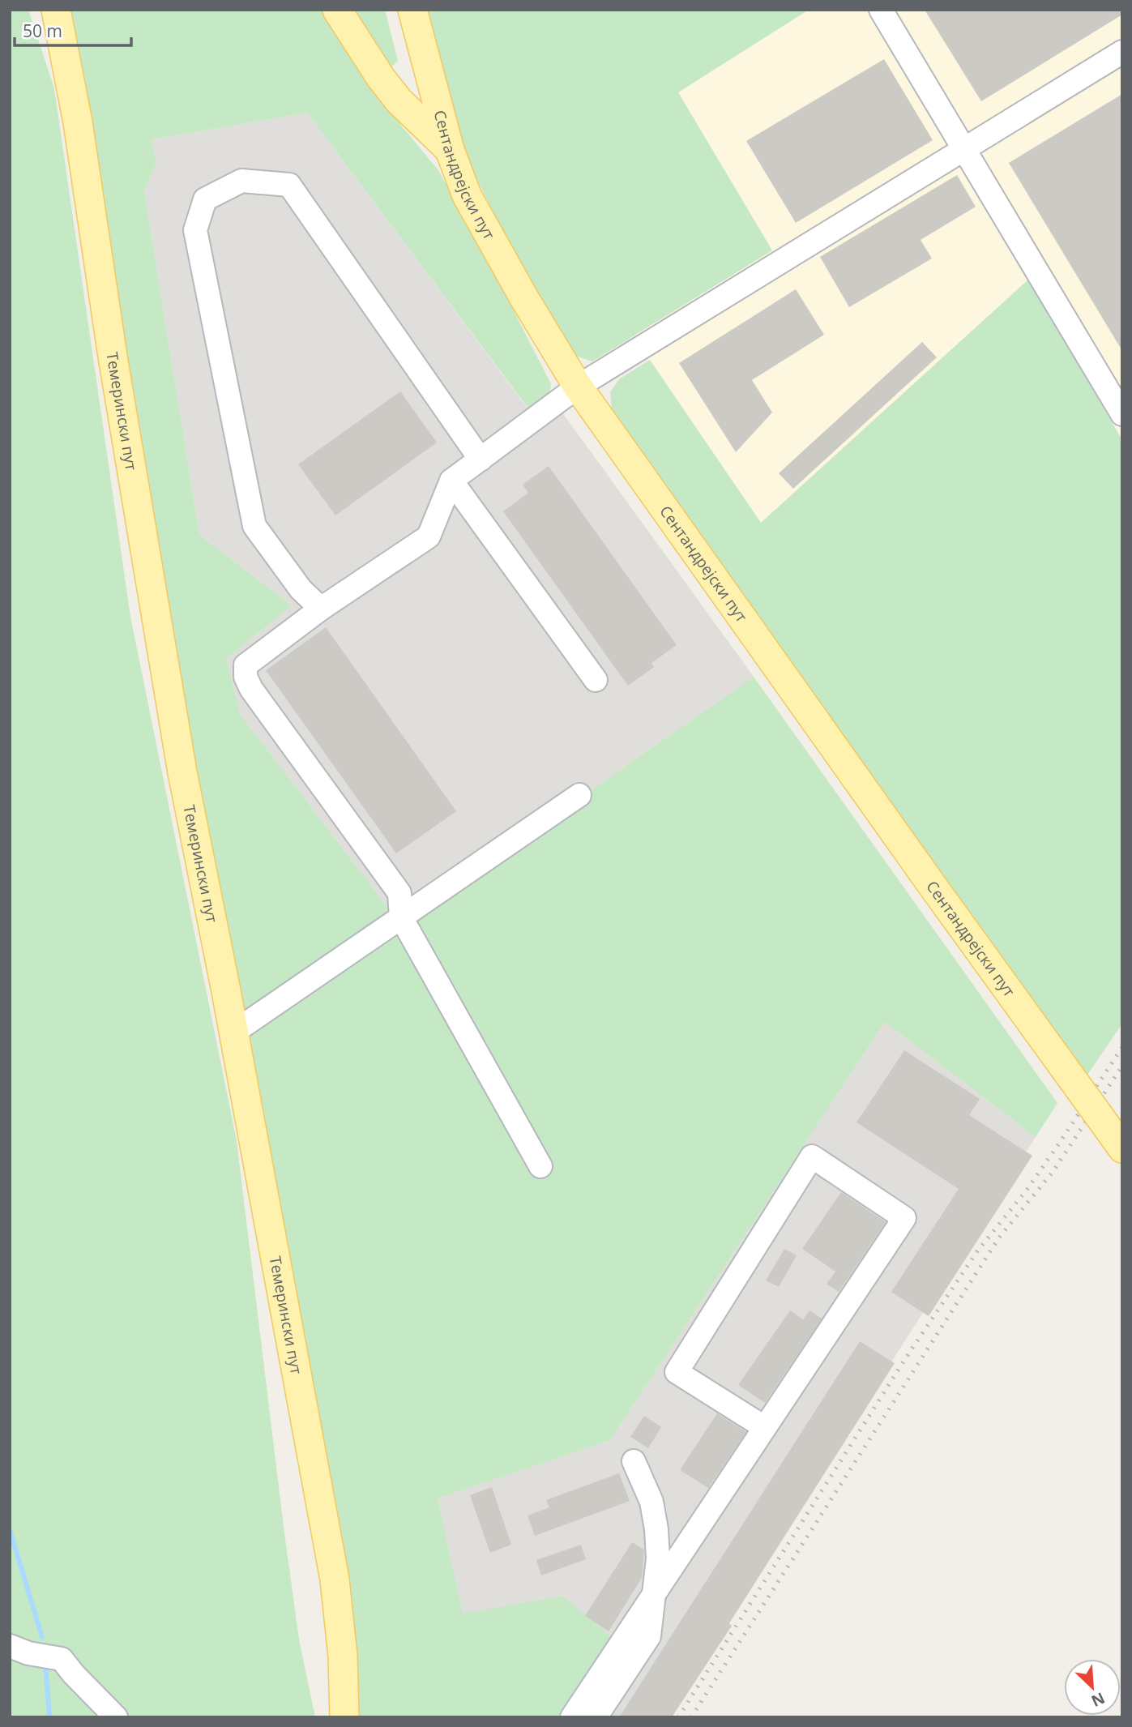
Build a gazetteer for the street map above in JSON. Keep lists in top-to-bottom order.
{
  "streets": {
    "main road": ["Сентандрејски пут", "Темерински пут"]
  },
  "scale_bar": "50 m",
  "north": "bottom right"
}
